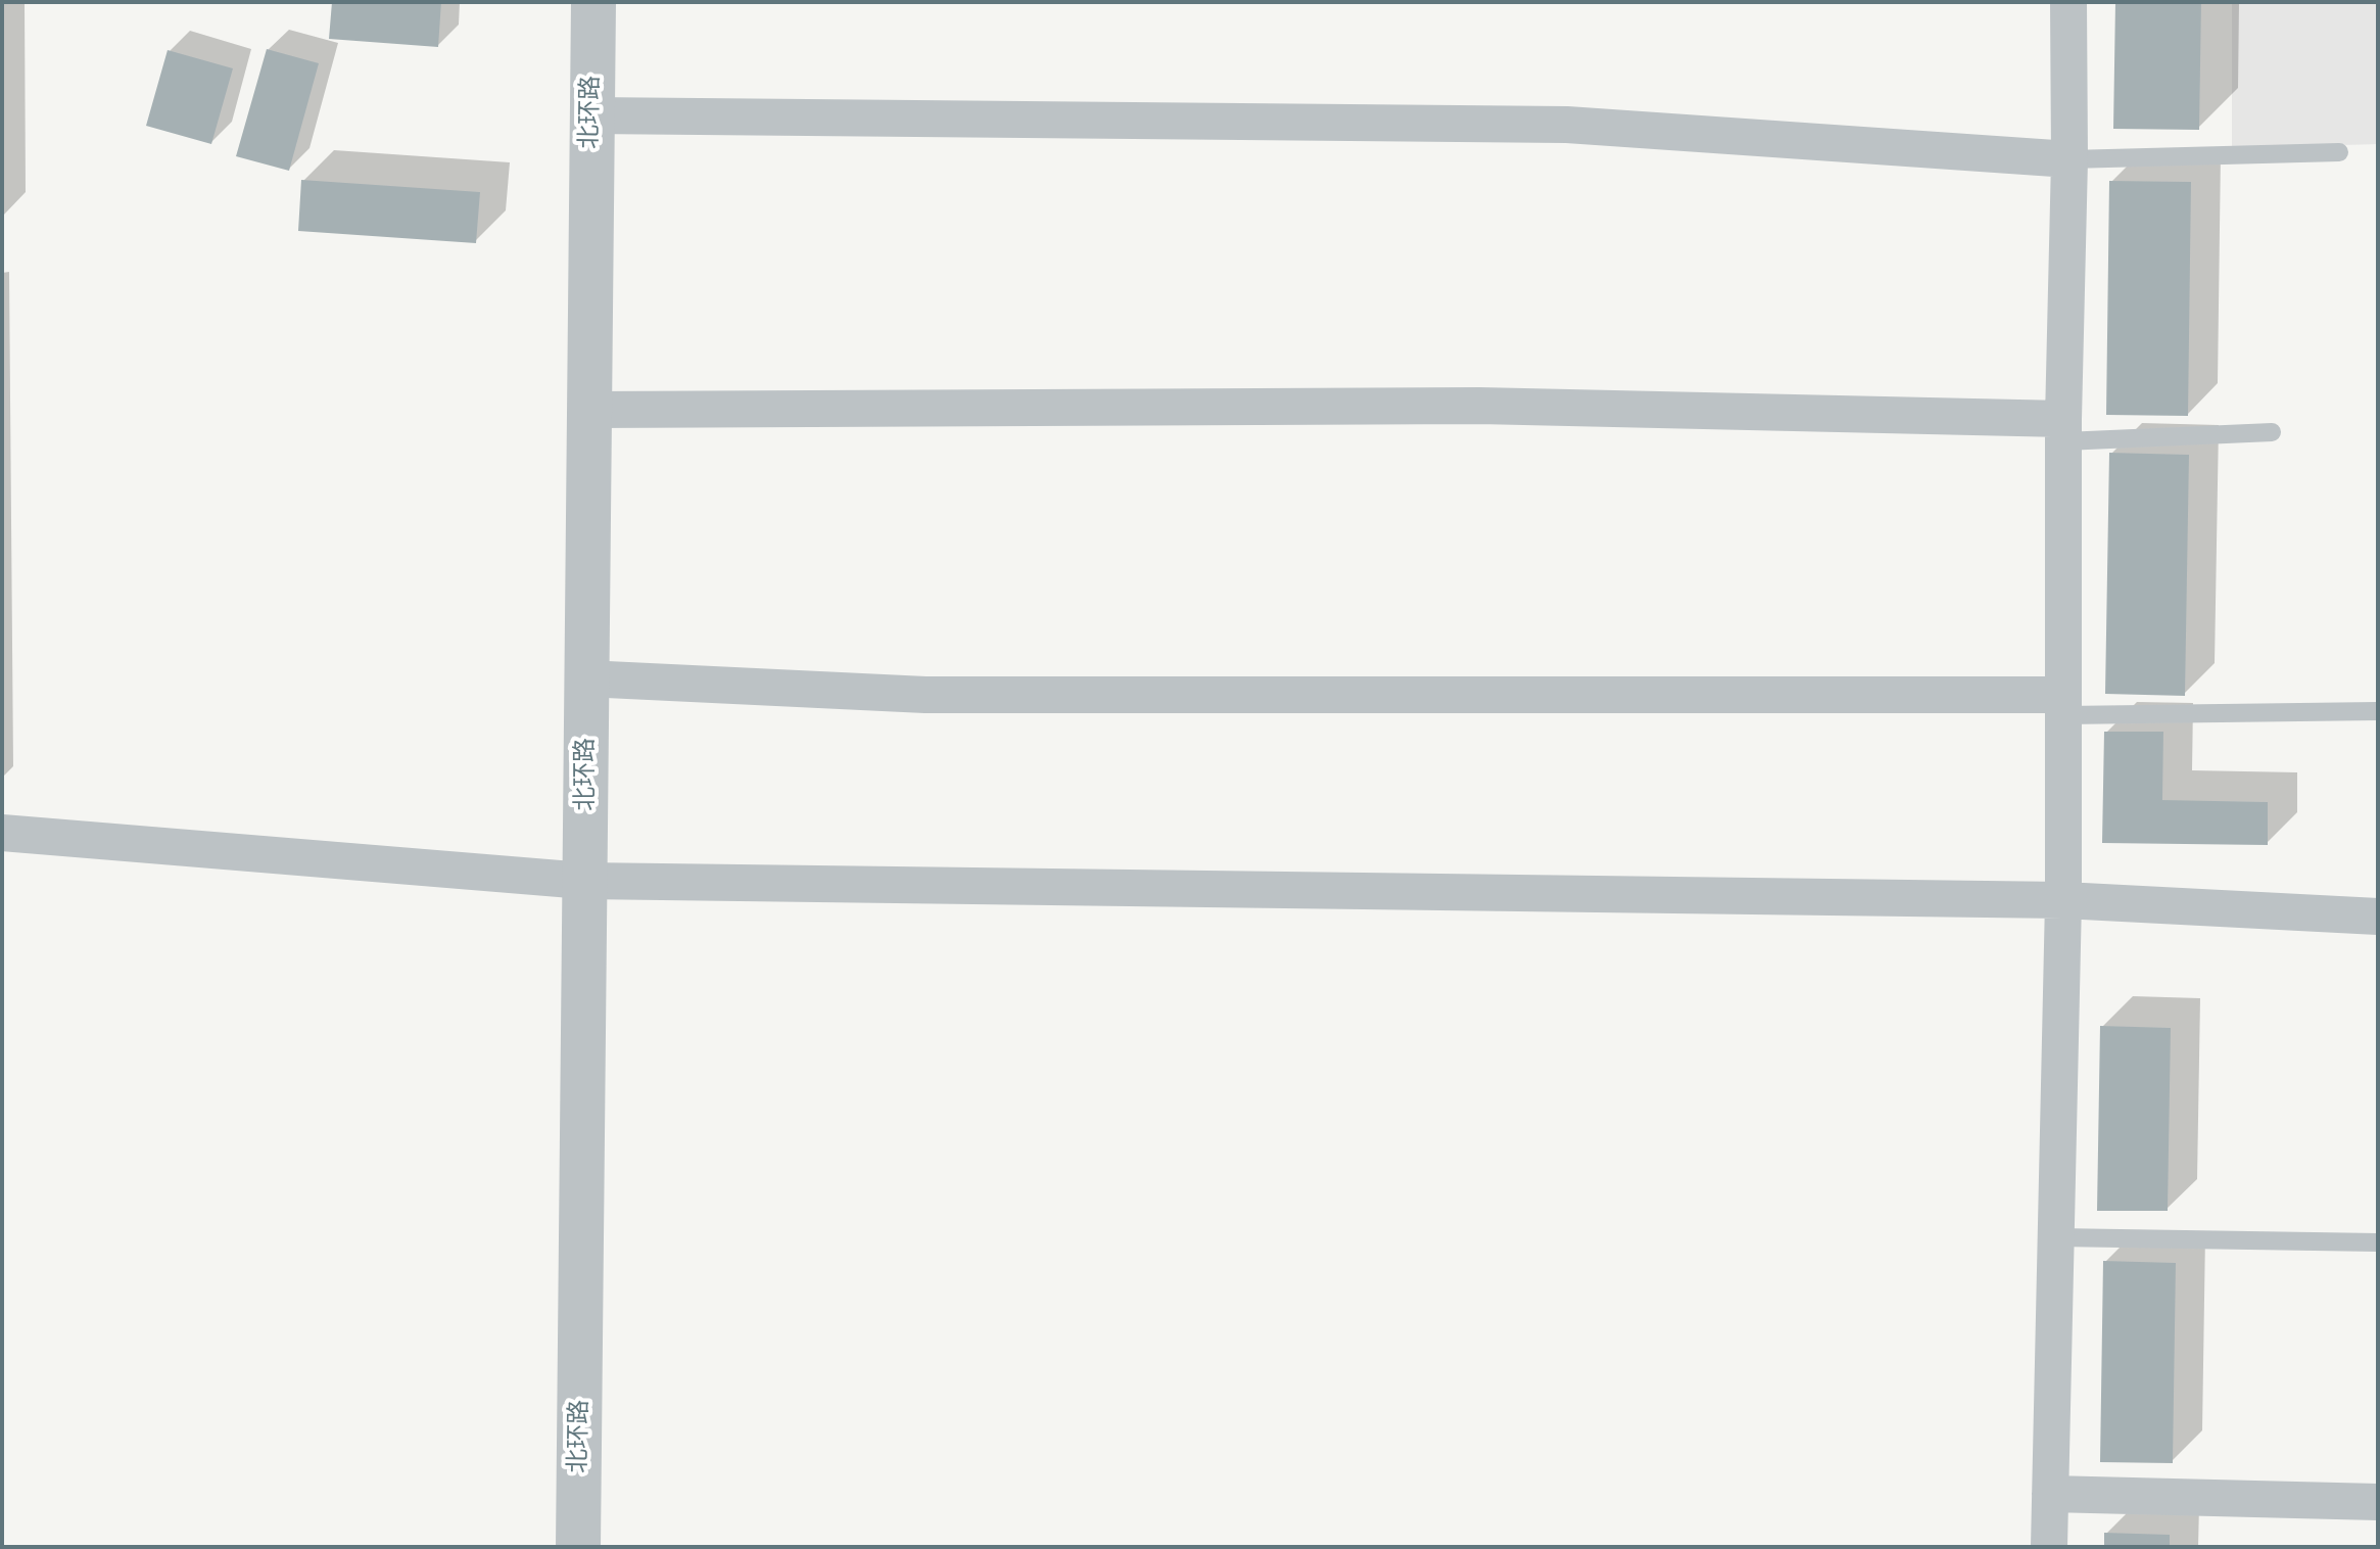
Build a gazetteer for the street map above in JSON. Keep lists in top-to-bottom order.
{
  "streets": {
    "street": ["北环路"]
  }
}
